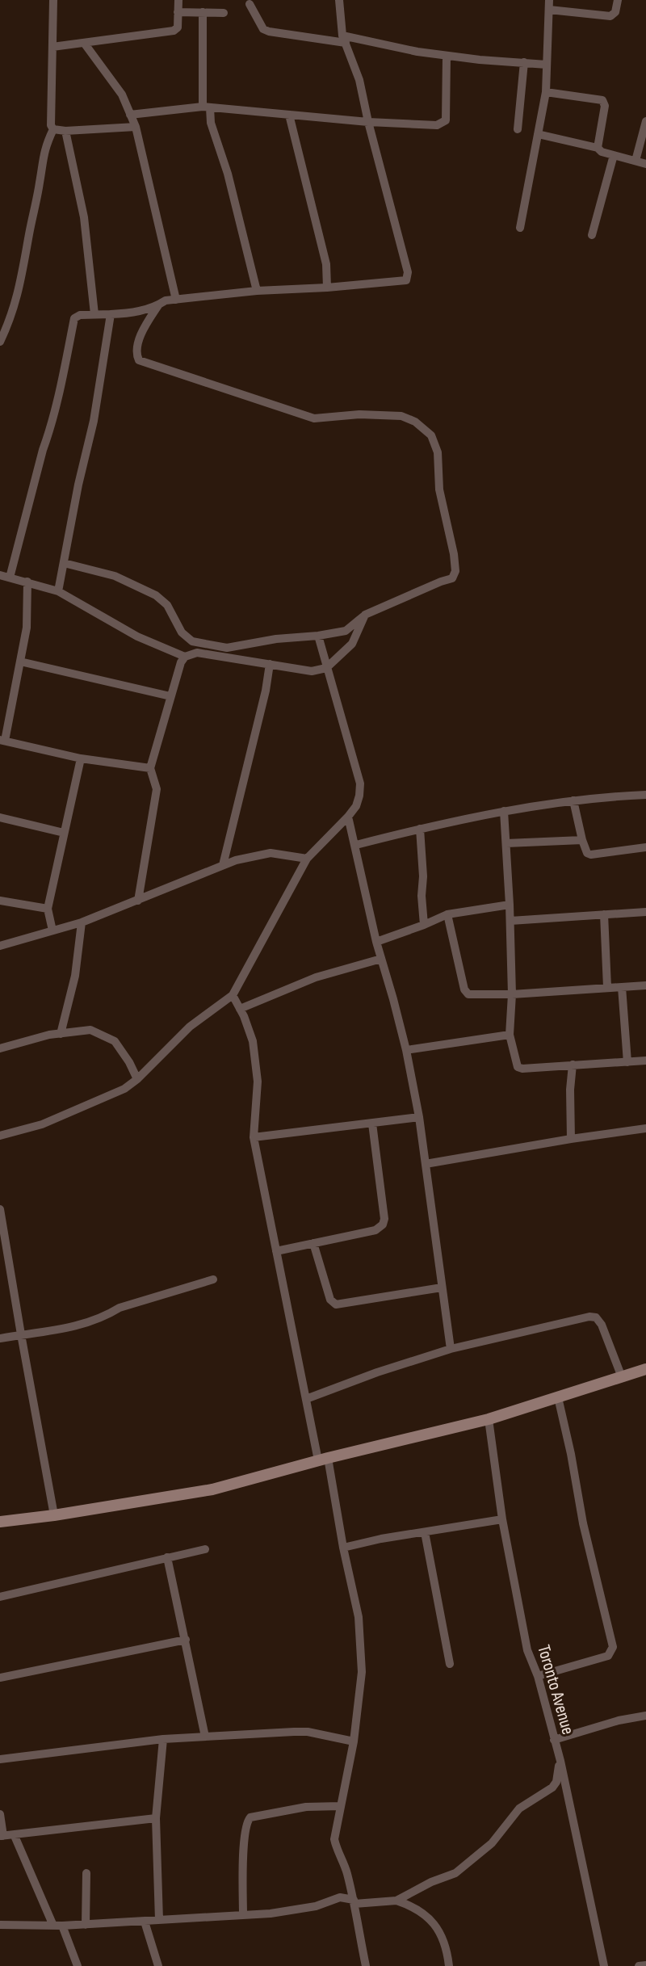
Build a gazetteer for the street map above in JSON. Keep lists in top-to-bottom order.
{
  "streets": {
    "street": ["Toronto Avenue"]
  }
}
